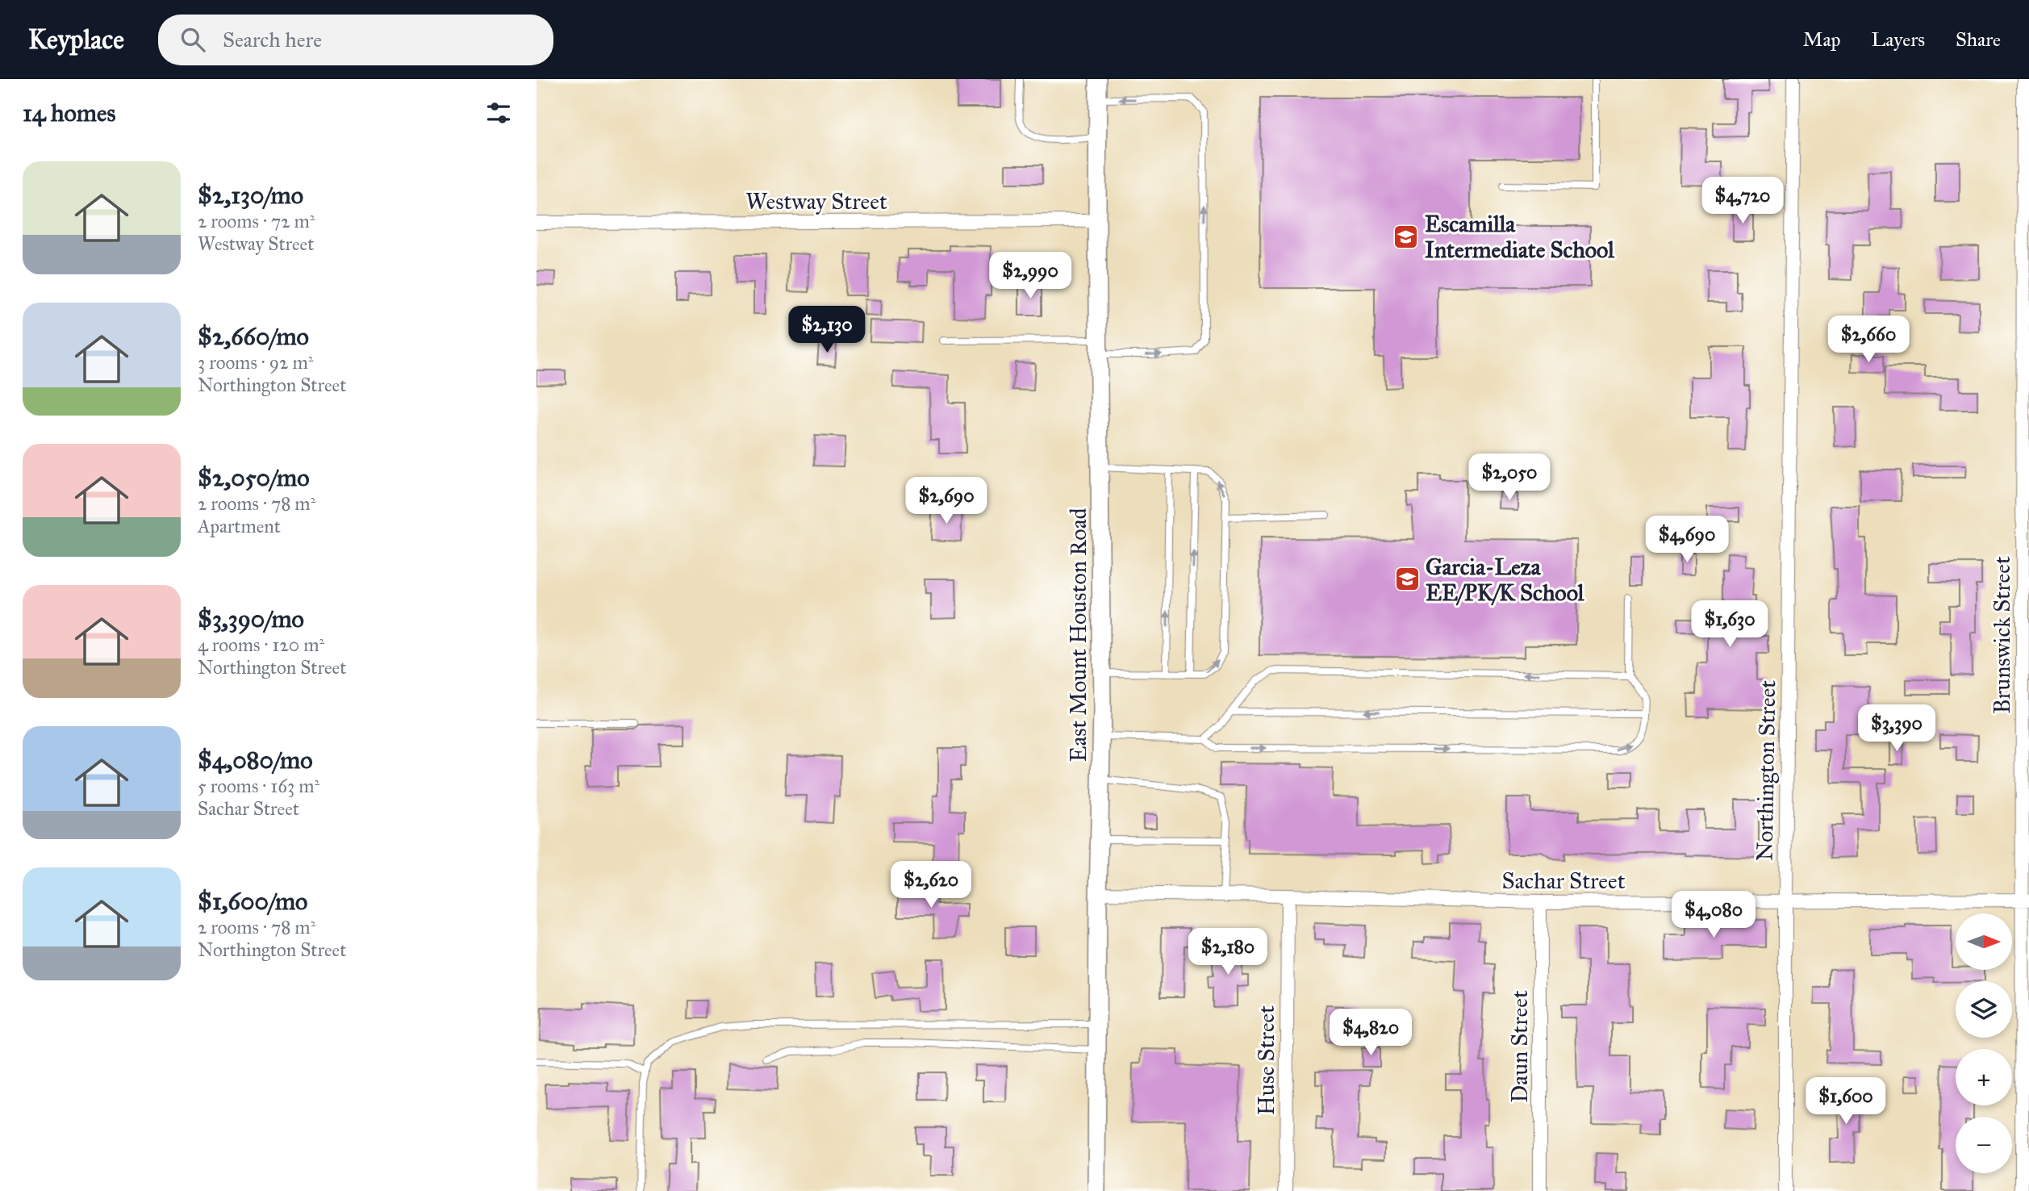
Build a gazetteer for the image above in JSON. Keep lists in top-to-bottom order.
{
  "streets": {
    "main road": ["East Mount Houston Road"],
    "street": [
      "Westway Street",
      "Brunswick Street",
      "Northington Street",
      "Sachar Street",
      "Daun Street",
      "Huse Street"
    ]
  },
  "crossings": [
    ["Westway Street", "East Mount Houston Road"],
    ["East Mount Houston Road", "Sachar Street"],
    ["Brunswick Street", "Sachar Street"],
    ["Northington Street", "Sachar Street"],
    ["Sachar Street", "Daun Street"],
    ["Sachar Street", "Huse Street"]
  ],
  "places": {
    "school or university": ["Escamilla Intermediate School", "Garcia-Leza EE/PK/K School"]
  },
  "north": "right",
  "page": {
    "header": "Keyplace",
    "search": "Search here",
    "nav": ["Map", "Layers", "Share"],
    "heading": "14 homes",
    "list": [
      {
        "name": "$2,130/mo",
        "note": "2 rooms · 72 m² · Westway Street"
      },
      {
        "name": "$2,660/mo",
        "note": "3 rooms · 92 m² · Northington Street"
      },
      {
        "name": "$2,050/mo",
        "note": "2 rooms · 78 m² · Apartment"
      },
      {
        "name": "$3,390/mo",
        "note": "4 rooms · 120 m² · Northington Street"
      },
      {
        "name": "$4,080/mo",
        "note": "5 rooms · 163 m² · Sachar Street"
      },
      {
        "name": "$1,600/mo",
        "note": "2 rooms · 78 m² · Northington Street"
      }
    ],
    "price": [
      "$4,720",
      "$2,990",
      "$2,130",
      "$2,660",
      "$2,050",
      "$2,690",
      "$4,690",
      "$1,630",
      "$3,390",
      "$2,620",
      "$4,080",
      "$2,180",
      "$4,820",
      "$1,600"
    ],
    "map_buttons": ["+", "−"]
  }
}
